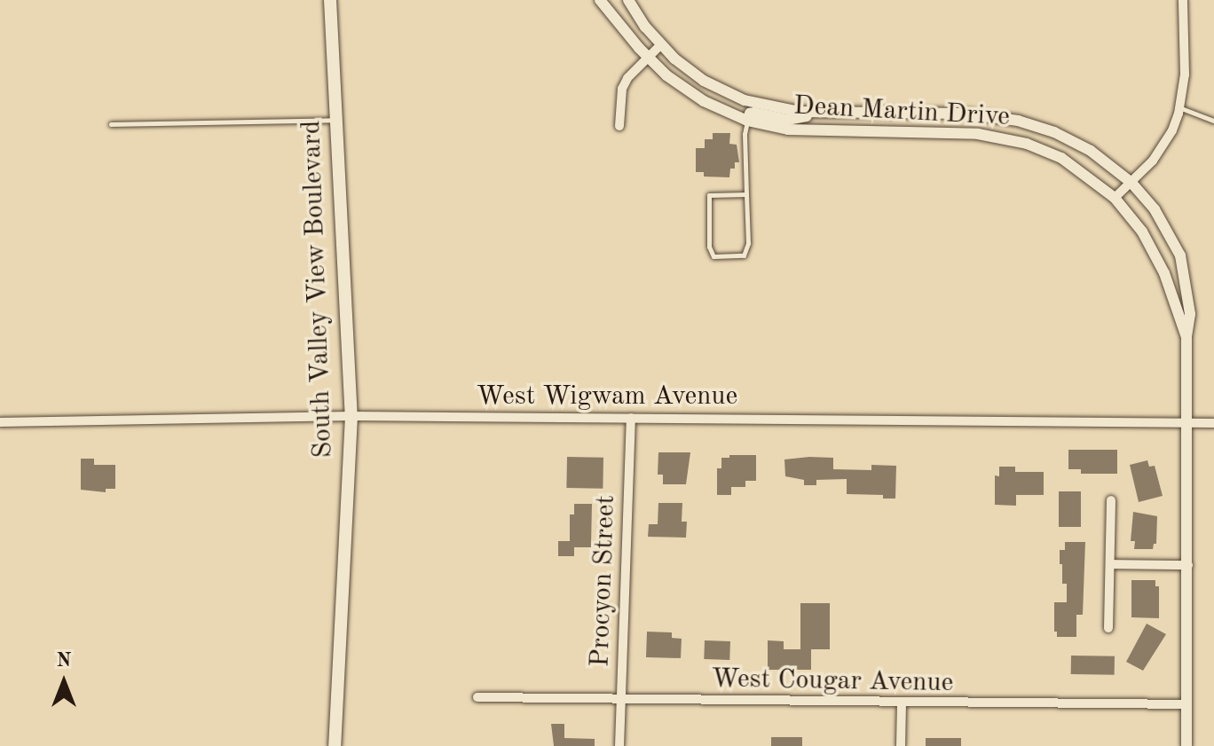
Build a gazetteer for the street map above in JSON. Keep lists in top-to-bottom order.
{
  "streets": {
    "main road": ["South Valley View Boulevard"],
    "street": [
      "Dean Martin Drive",
      "West Wigwam Avenue",
      "Procyon Street",
      "West Cougar Avenue"
    ]
  },
  "crossings": [
    ["Dean Martin Drive", "West Wigwam Avenue"],
    ["Dean Martin Drive", "West Cougar Avenue"],
    ["South Valley View Boulevard", "West Wigwam Avenue"],
    ["West Wigwam Avenue", "Procyon Street"],
    ["Procyon Street", "West Cougar Avenue"]
  ],
  "north": "top"
}
